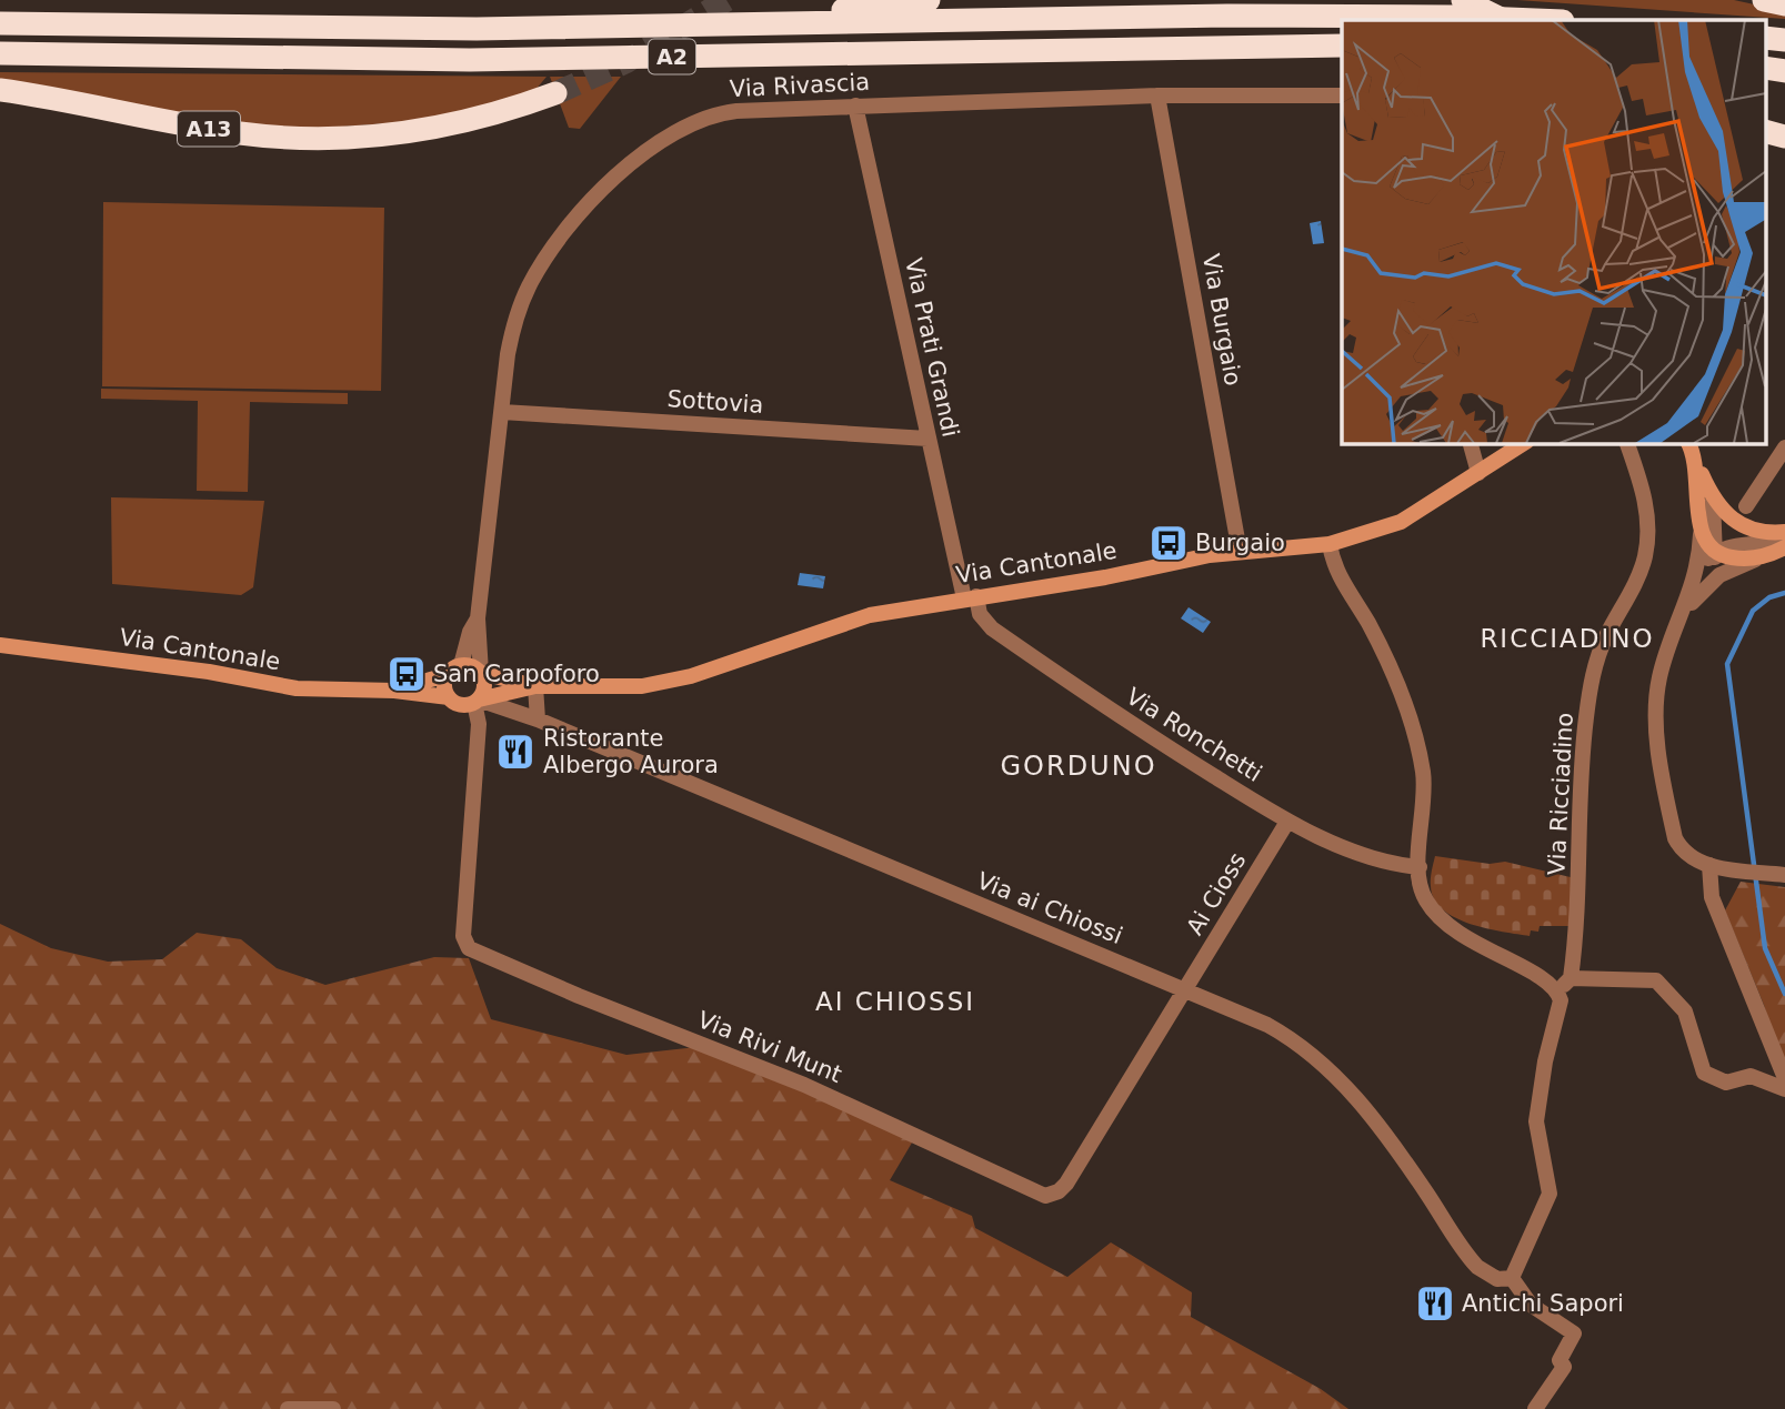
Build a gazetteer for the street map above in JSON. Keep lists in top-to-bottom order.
{
  "streets": {
    "highway": ["A2", "A13"],
    "main road": ["Via Cantonale"],
    "street": [
      "Via Rivascia",
      "Via Burgaio",
      "Via Prati Grandi",
      "Sottovia",
      "Via Ronchetti",
      "Via Ricciadino",
      "Ai Cioss",
      "Via ai Chiossi",
      "Via Rivi Munt"
    ]
  },
  "crossings": [
    ["Via Rivascia", "Via Burgaio"],
    ["Via Rivascia", "Via Prati Grandi"],
    ["Via Rivascia", "Sottovia"],
    ["Via Rivascia", "Via Cantonale"],
    ["Via Rivascia", "Via ai Chiossi"],
    ["Via Rivascia", "Via Rivi Munt"],
    ["Via Burgaio", "Via Cantonale"],
    ["Via Prati Grandi", "Sottovia"],
    ["Via Prati Grandi", "Via Cantonale"],
    ["Via Prati Grandi", "Via Ronchetti"],
    ["Via Cantonale", "Via Ronchetti"],
    ["Via Cantonale", "Via ai Chiossi"],
    ["Via Cantonale", "Via Rivi Munt"],
    ["Via Ronchetti", "Ai Cioss"],
    ["Ai Cioss", "Via ai Chiossi"],
    ["Ai Cioss", "Via Rivi Munt"],
    ["Via ai Chiossi", "Via Rivi Munt"]
  ],
  "districts": ["RICCIADINO", "GORDUNO", "AI CHIOSSI"],
  "places": {
    "bus stop": ["Burgaio", "San Carpoforo"],
    "restaurant": ["Ristorante Albergo Aurora", "Antichi Sapori"]
  }
}
